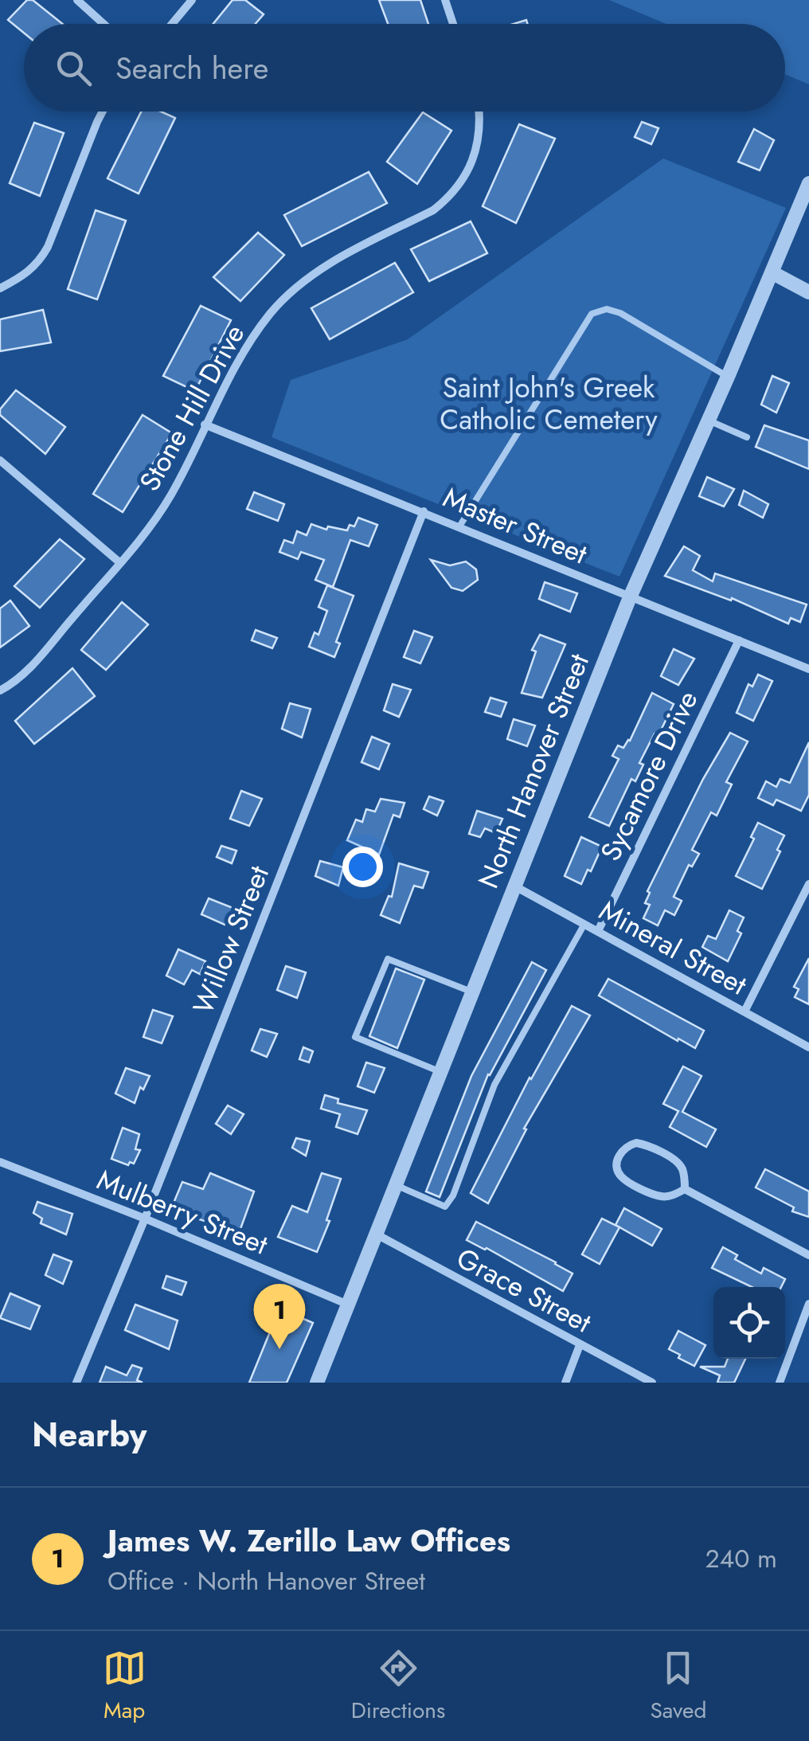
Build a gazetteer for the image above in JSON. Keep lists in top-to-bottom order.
{
  "streets": {
    "street": [
      "Stone Hill Drive",
      "Master Street",
      "North Hanover Street",
      "Sycamore Drive",
      "Willow Street",
      "Mineral Street",
      "Mulberry Street",
      "Grace Street"
    ]
  },
  "crossings": [
    ["Stone Hill Drive", "Master Street"],
    ["Master Street", "North Hanover Street"],
    ["Master Street", "Sycamore Drive"],
    ["Master Street", "Willow Street"],
    ["North Hanover Street", "Mineral Street"],
    ["North Hanover Street", "Mulberry Street"],
    ["North Hanover Street", "Grace Street"],
    ["Sycamore Drive", "Mineral Street"],
    ["Willow Street", "Mulberry Street"]
  ],
  "parks": ["Saint John's Greek Catholic Cemetery"],
  "page": {
    "search": "Search here",
    "pins": "1",
    "heading": "Nearby",
    "list": [
      {
        "mark": "1",
        "name": "James W. Zerillo Law Offices",
        "note": "Office · North Hanover Street",
        "value": "240 m"
      }
    ],
    "nav": ["Map", "Directions", "Saved"]
  }
}
